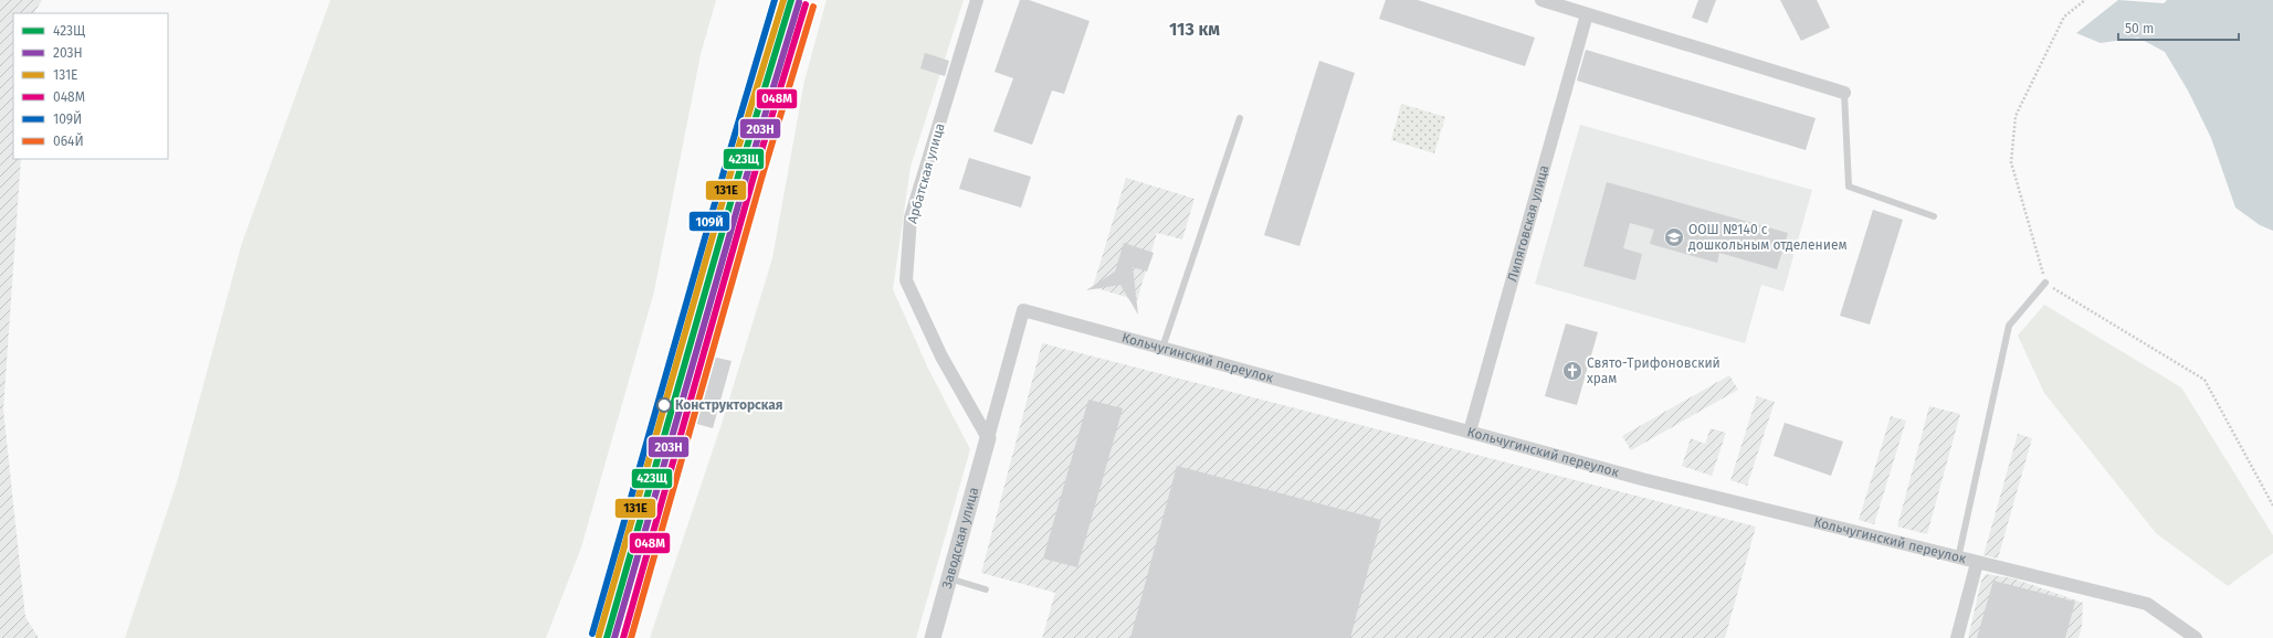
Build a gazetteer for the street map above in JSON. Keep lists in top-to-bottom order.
{
  "streets": {
    "street": [
      "Арбатская улица",
      "Липяговская улица",
      "Кольчугинский переулок",
      "Заводская улица"
    ]
  },
  "crossings": [
    ["Арбатская улица", "Кольчугинский переулок"],
    ["Арбатская улица", "Заводская улица"],
    ["Липяговская улица", "Кольчугинский переулок"],
    ["Кольчугинский переулок", "Заводская улица"]
  ],
  "districts": ["113 км"],
  "places": {
    "school or university": ["ООШ №140 с дошкольным отделением"],
    "church": ["Свято-Трифоновский храм"],
    "other": ["Конструкторская"]
  },
  "lines": [
    "transit line 423Щ",
    "transit line 131Е",
    "transit line 109Й",
    "transit line 203Н",
    "transit line 048М",
    "transit line 064Й"
  ],
  "legend": [
    "423Щ",
    "203Н",
    "131Е",
    "048М",
    "109Й",
    "064Й"
  ],
  "scale_bar": "50 m"
}
